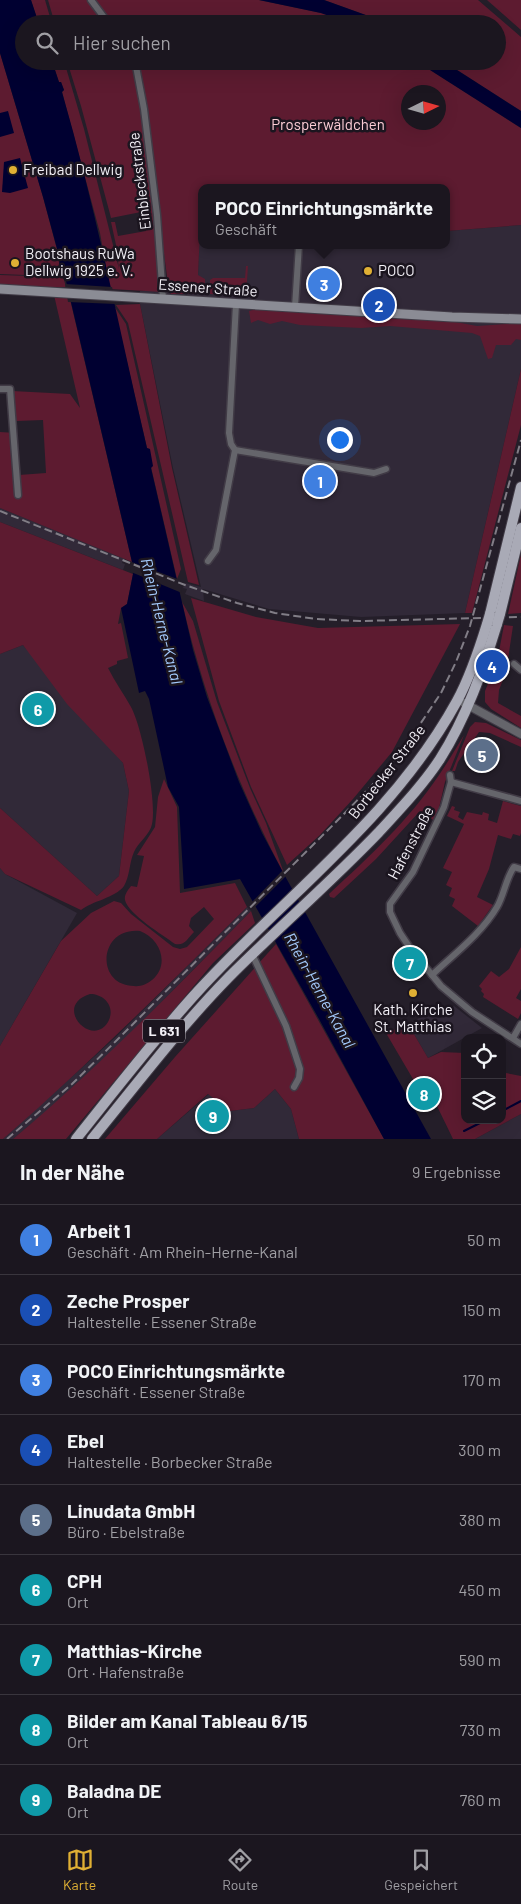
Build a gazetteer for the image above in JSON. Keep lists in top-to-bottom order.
{
  "streets": {
    "main road": ["Essener Straße", "Borbecker Straße", "L 631"],
    "street": ["Einbleckstraße", "Hafenstraße"]
  },
  "crossings": [
    ["Einbleckstraße", "Essener Straße"],
    ["Borbecker Straße", "L 631"]
  ],
  "water": ["Rhein-Herne-Kanal"],
  "parks": ["Prosperwäldchen"],
  "places": [
    "Freibad Dellwig",
    "Bootshaus RuWa Dellwig 1925 e. V.",
    "POCO",
    "Kath. Kirche St. Matthias"
  ],
  "north": "right",
  "page": {
    "search": "Hier suchen",
    "popup": ["POCO Einrichtungsmärkte", "Geschäft"],
    "pins": [
      "3",
      "2",
      "1",
      "4",
      "6",
      "5",
      "7",
      "8",
      "9"
    ],
    "heading": ["In der Nähe", "9 Ergebnisse"],
    "list": [
      {
        "mark": "1",
        "name": "Arbeit 1",
        "note": "Geschäft · Am Rhein-Herne-Kanal",
        "value": "50 m"
      },
      {
        "mark": "2",
        "name": "Zeche Prosper",
        "note": "Haltestelle · Essener Straße",
        "value": "150 m"
      },
      {
        "mark": "3",
        "name": "POCO Einrichtungsmärkte",
        "note": "Geschäft · Essener Straße",
        "value": "170 m"
      },
      {
        "mark": "4",
        "name": "Ebel",
        "note": "Haltestelle · Borbecker Straße",
        "value": "300 m"
      },
      {
        "mark": "5",
        "name": "Linudata GmbH",
        "note": "Büro · Ebelstraße",
        "value": "380 m"
      },
      {
        "mark": "6",
        "name": "CPH",
        "note": "Ort",
        "value": "450 m"
      },
      {
        "mark": "7",
        "name": "Matthias-Kirche",
        "note": "Ort · Hafenstraße",
        "value": "590 m"
      },
      {
        "mark": "8",
        "name": "Bilder am Kanal Tableau 6/15",
        "note": "Ort",
        "value": "730 m"
      },
      {
        "mark": "9",
        "name": "Baladna DE",
        "note": "Ort",
        "value": "760 m"
      }
    ],
    "nav": ["Karte", "Route", "Gespeichert"]
  }
}
